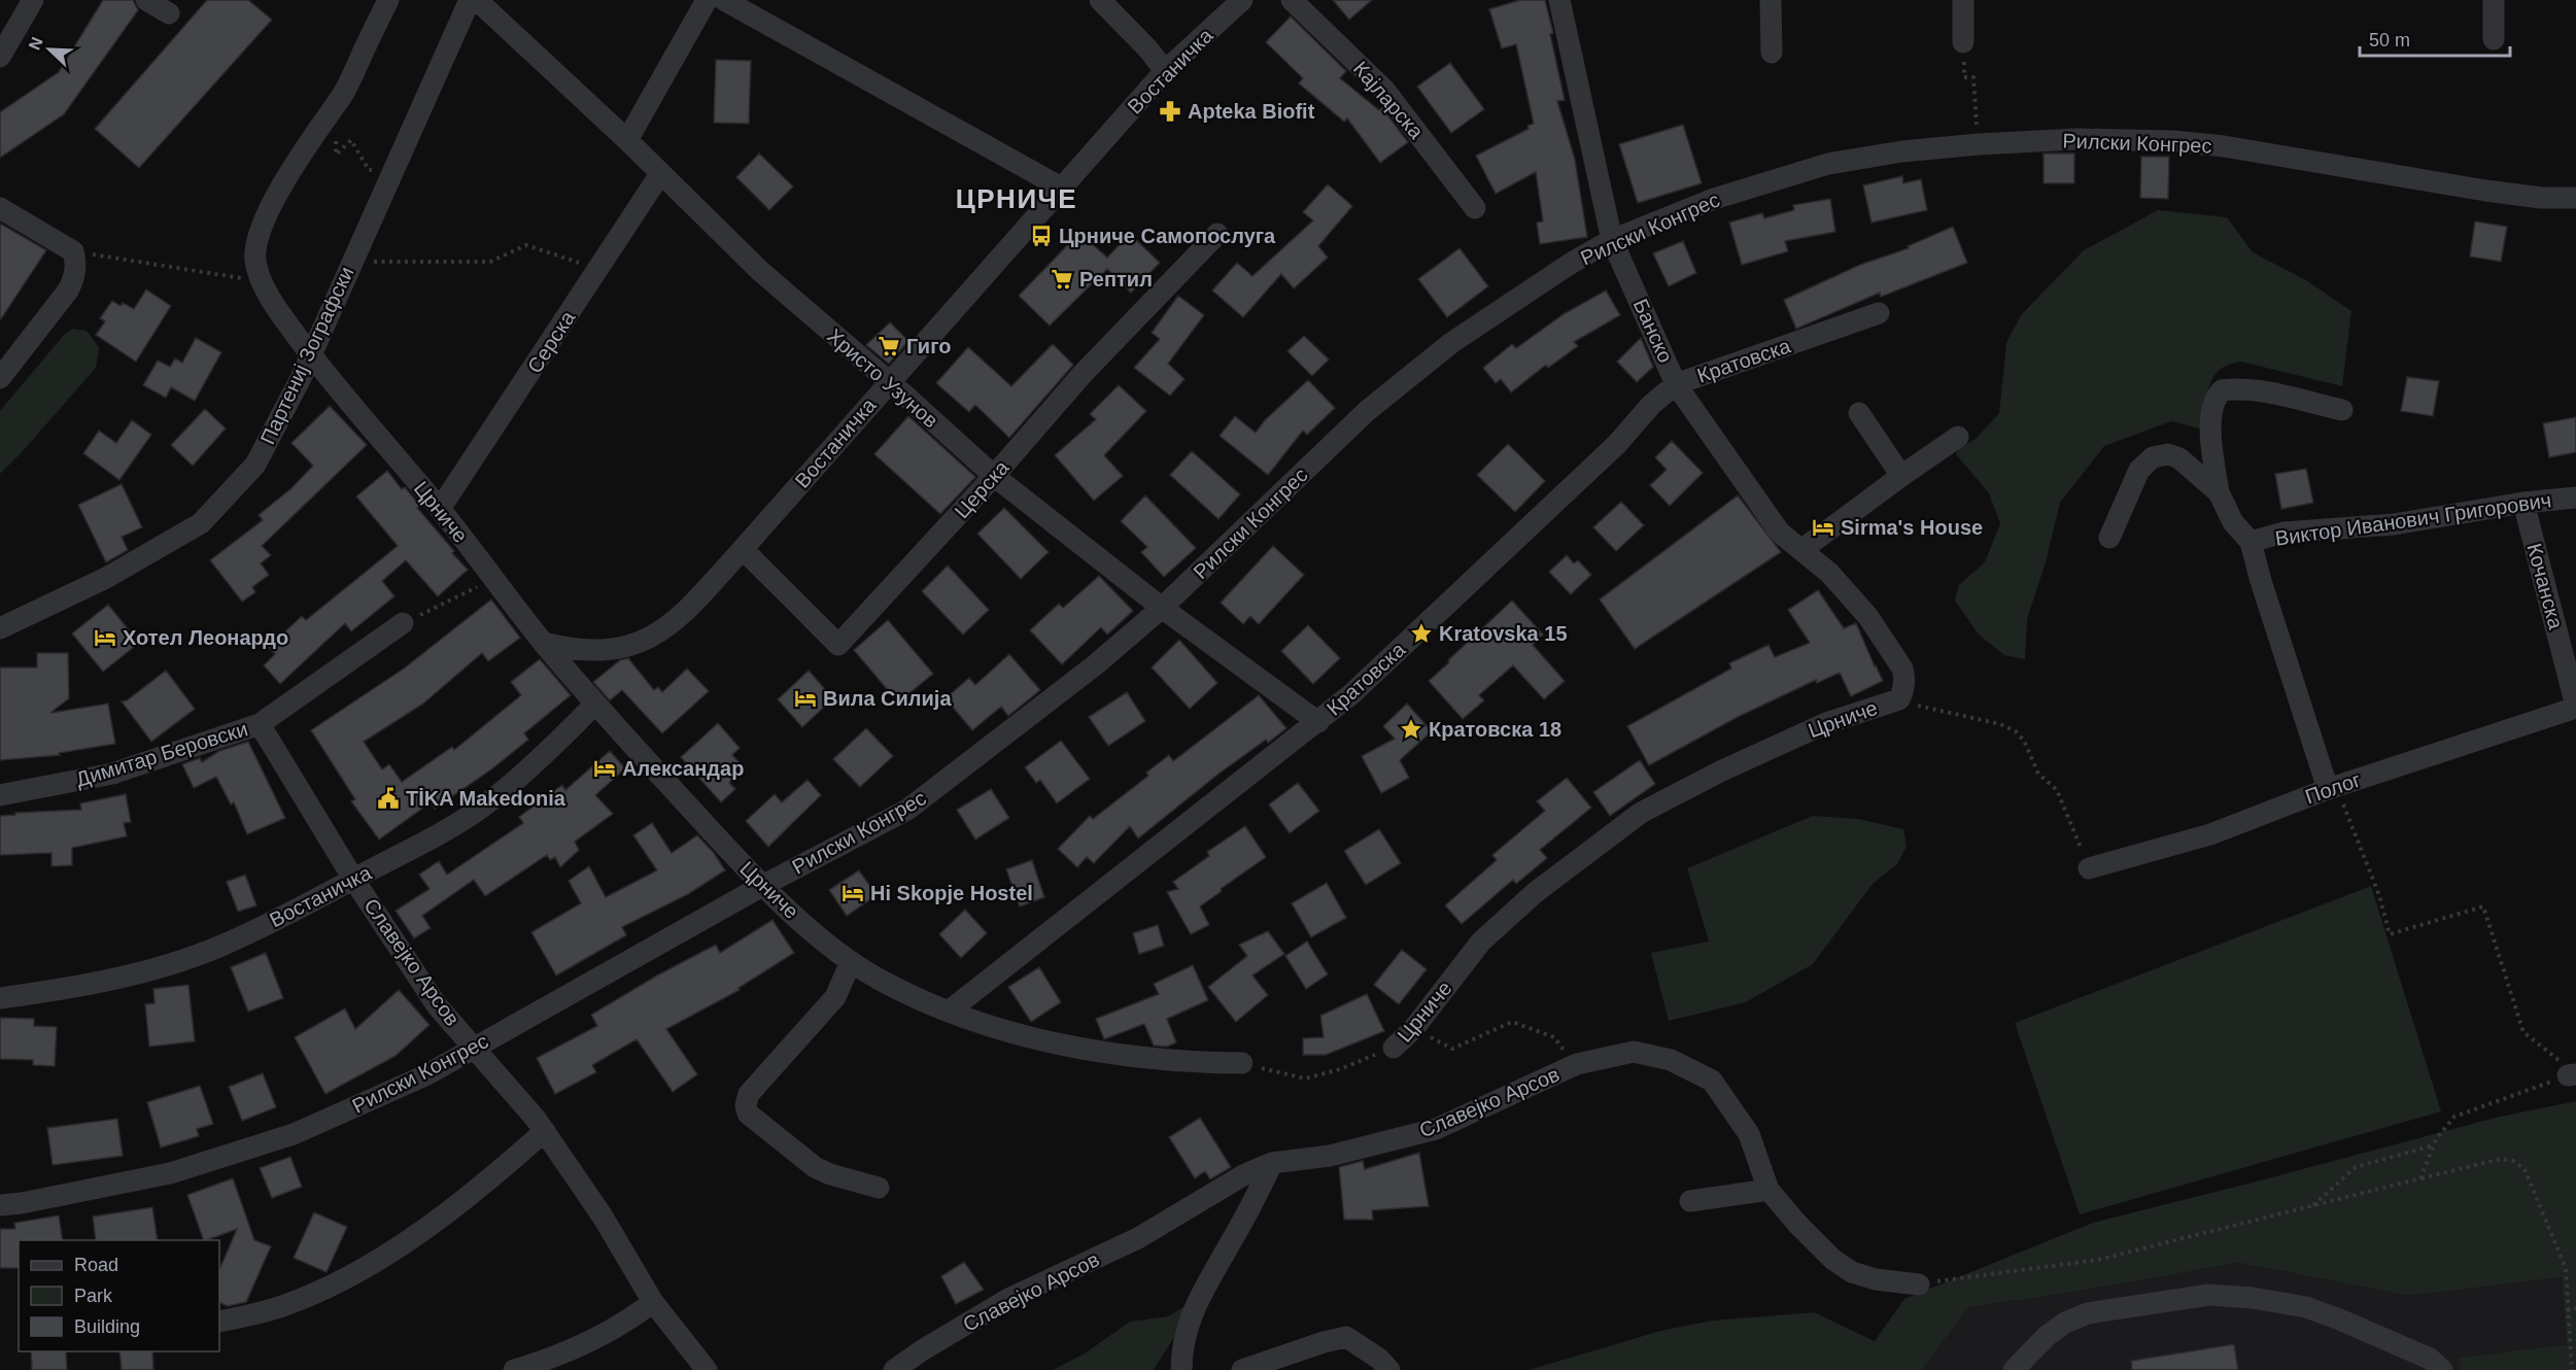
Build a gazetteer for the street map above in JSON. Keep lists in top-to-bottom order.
{
  "streets": {
    "street": [
      "Востаничка",
      "Кајларска",
      "Рилски Конгрес",
      "Банско",
      "Серска",
      "Партениј Зографски",
      "Кратовска",
      "Христо Узунов",
      "Церска",
      "Црниче",
      "Виктор Иванович Григорович",
      "Кочанска",
      "Димитар Беровски",
      "Полог",
      "Славејко Арсов"
    ]
  },
  "crossings": [
    ["Востаничка", "Христо Узунов"],
    ["Востаничка", "Церска"],
    ["Востаничка", "Црниче"],
    ["Востаничка", "Славејко Арсов"],
    ["Рилски Конгрес", "Банско"],
    ["Рилски Конгрес", "Христо Узунов"],
    ["Рилски Конгрес", "Црниче"],
    ["Рилски Конгрес", "Славејко Арсов"],
    ["Банско", "Кратовска"],
    ["Банско", "Црниче"],
    ["Серска", "Христо Узунов"],
    ["Серска", "Црниче"],
    ["Партениј Зографски", "Црниче"],
    ["Кратовска", "Христо Узунов"],
    ["Кратовска", "Црниче"],
    ["Христо Узунов", "Церска"],
    ["Виктор Иванович Григорович", "Кочанска"],
    ["Виктор Иванович Григорович", "Полог"],
    ["Кочанска", "Полог"],
    ["Димитар Беровски", "Славејко Арсов"]
  ],
  "districts": ["ЦРНИЧЕ"],
  "places": {
    "pharmacy": ["Apteka Biofit"],
    "bus stop": ["Црниче Самопослуга"],
    "supermarket": ["Рептил", "Гиго"],
    "hotel": [
      "Sirma's House",
      "Хотел Леонардо",
      "Вила Силија",
      "Александар",
      "Hi Skopje Hostel"
    ],
    "place": ["Kratovska 15", "Кратовска 18"],
    "public building": ["TİKA Makedonia"]
  },
  "legend": ["Road", "Park", "Building"],
  "scale_bar": "50 m",
  "north": "top left"
}
